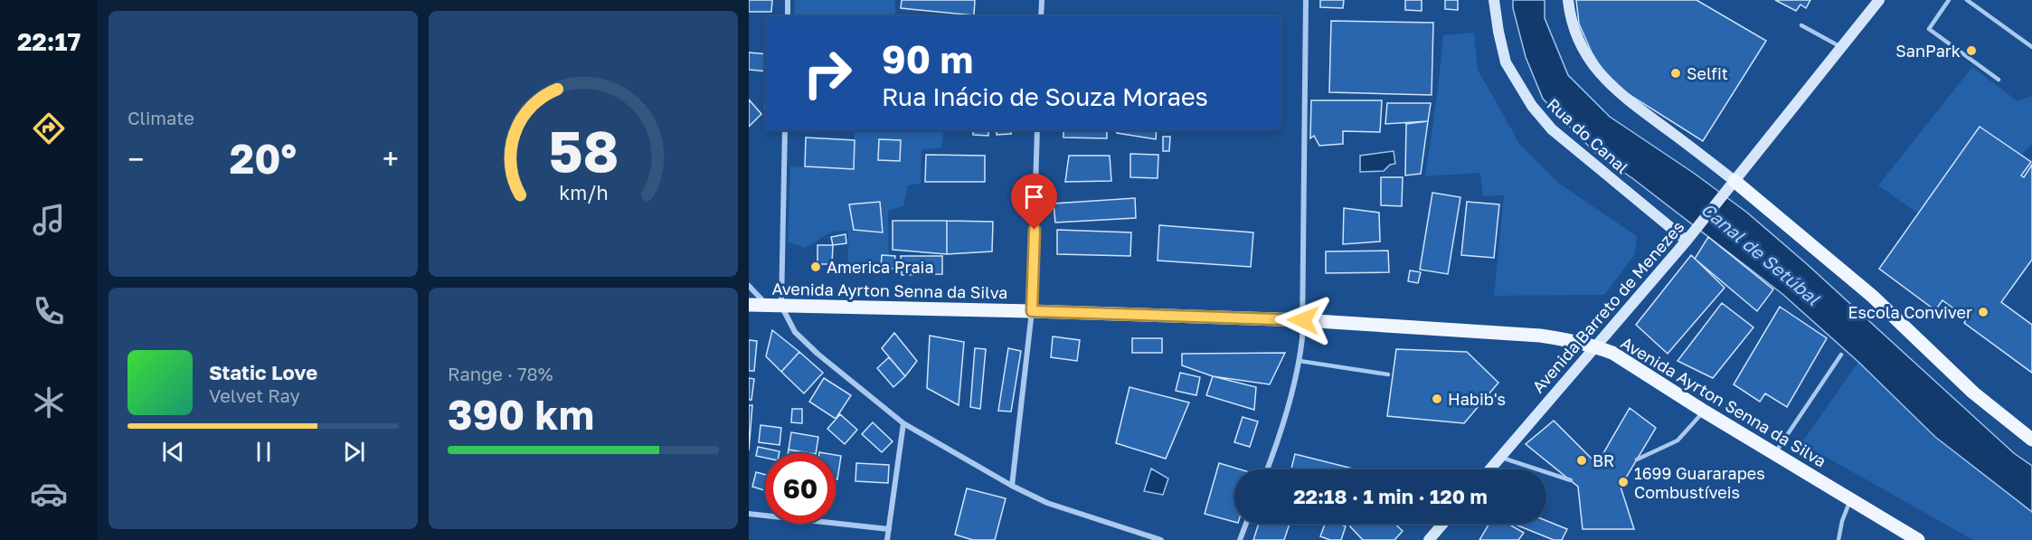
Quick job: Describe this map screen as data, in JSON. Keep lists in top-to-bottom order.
{
  "streets": {
    "main road": ["Rua do Canal", "Avenida Ayrton Senna da Silva", "Avenida Barreto de Menezes"]
  },
  "crossings": [
    ["Rua do Canal", "Avenida Barreto de Menezes"],
    ["Avenida Ayrton Senna da Silva", "Avenida Barreto de Menezes"]
  ],
  "water": ["Canal de Setúbal"],
  "places": [
    "SanPark",
    "Selfit",
    "America Praia",
    "Escola Conviver",
    "Habib's",
    "BR",
    "1699 Guararapes Combustíveis"
  ],
  "page": {
    "tabs": "22:17",
    "tile": [
      "Climate",
      ["Range · 78%", "390 km"]
    ],
    "turn": ["90 m", "Rua Inácio de Souza Moraes"],
    "heat": ["−", "20°", "+"],
    "song": ["Static Love", "Velvet Ray"],
    "limit": "60",
    "trip": "22:18 · 1 min · 120 m",
    "gauge": ["58", "km/h"]
  }
}
